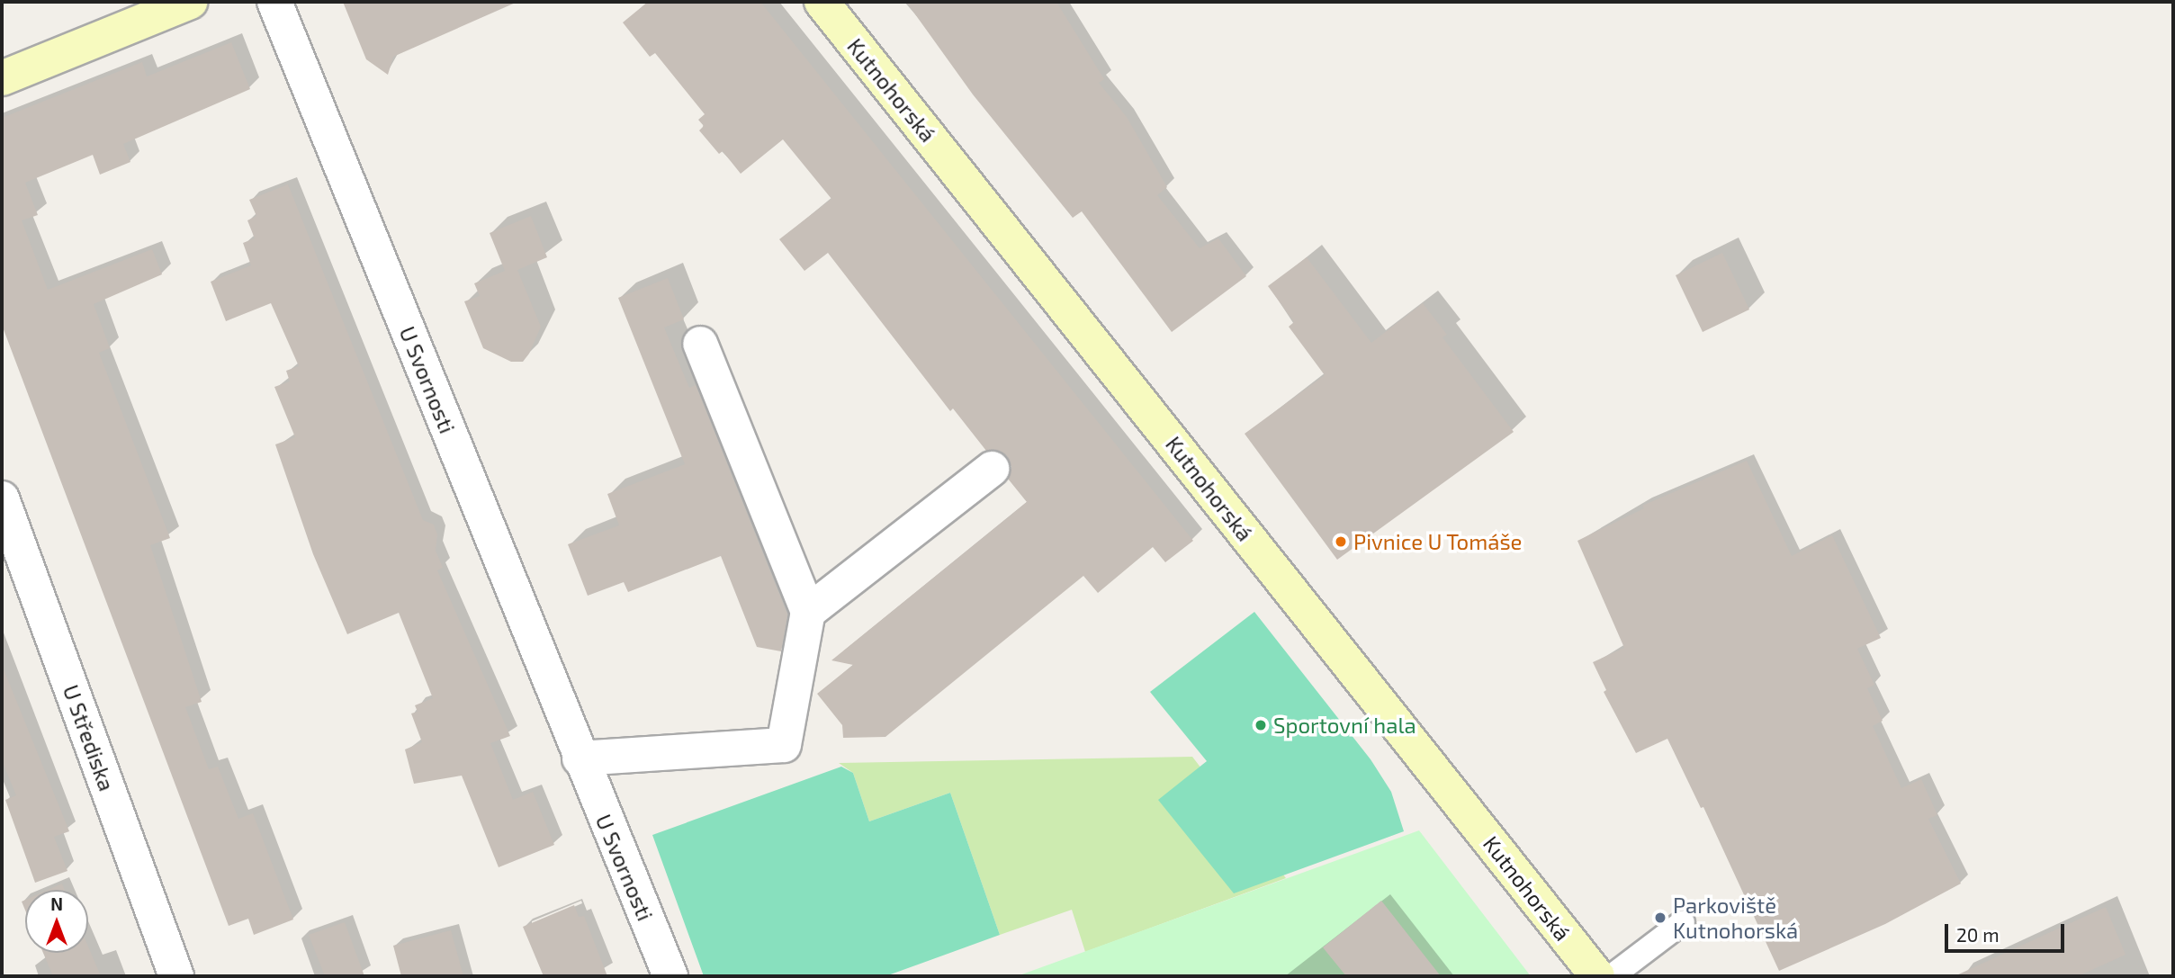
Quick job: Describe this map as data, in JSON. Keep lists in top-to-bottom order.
{
  "streets": {
    "main road": ["Kutnohorská"],
    "street": ["U Svornosti", "U Střediska"]
  },
  "places": ["Pivnice U Tomáše", "Sportovní hala", "Parkoviště Kutnohorská"],
  "scale_bar": "20 m",
  "north": "top"
}
